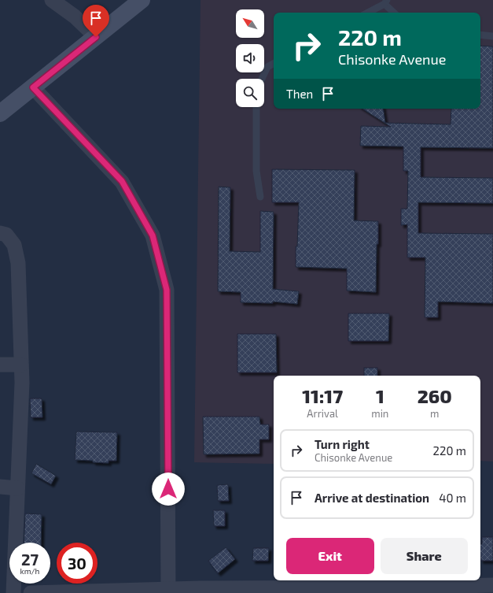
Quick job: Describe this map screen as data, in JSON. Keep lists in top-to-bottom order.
{
  "north": "top left",
  "page": {
    "turn": ["220 m", "Chisonke Avenue"],
    "then": "Then",
    "eta": [
      "11:17",
      "Arrival",
      "1",
      "min",
      "260",
      "m"
    ],
    "list": [
      {
        "name": "Turn right",
        "note": "Chisonke Avenue",
        "value": "220 m"
      },
      {
        "name": "Arrive at destination",
        "value": "40 m"
      }
    ],
    "buttons": ["Exit", "Share"],
    "speed": "27 km/h",
    "limit": "30"
  }
}
